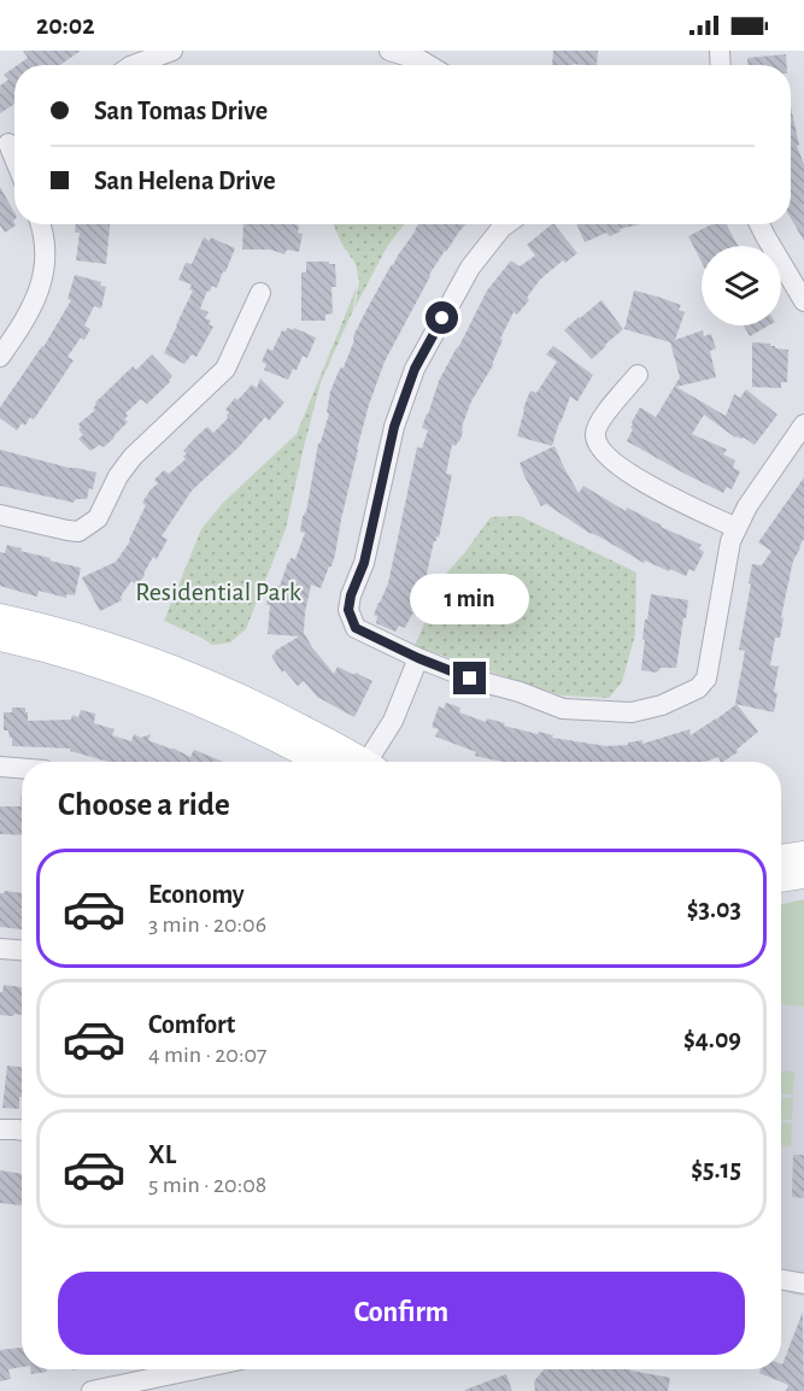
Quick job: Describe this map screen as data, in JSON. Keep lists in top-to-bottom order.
{
  "parks": ["Residential Park"],
  "page": {
    "status": "20:02",
    "banner": ["San Tomas Drive", "San Helena Drive"],
    "bubble": "1 min",
    "heading": "Choose a ride",
    "list": [
      {
        "name": "Economy",
        "note": "3 min · 20:06",
        "value": "$3.03"
      },
      {
        "name": "Comfort",
        "note": "4 min · 20:07",
        "value": "$4.09"
      },
      {
        "name": "XL",
        "note": "5 min · 20:08",
        "value": "$5.15"
      }
    ],
    "buttons": "Confirm"
  }
}
